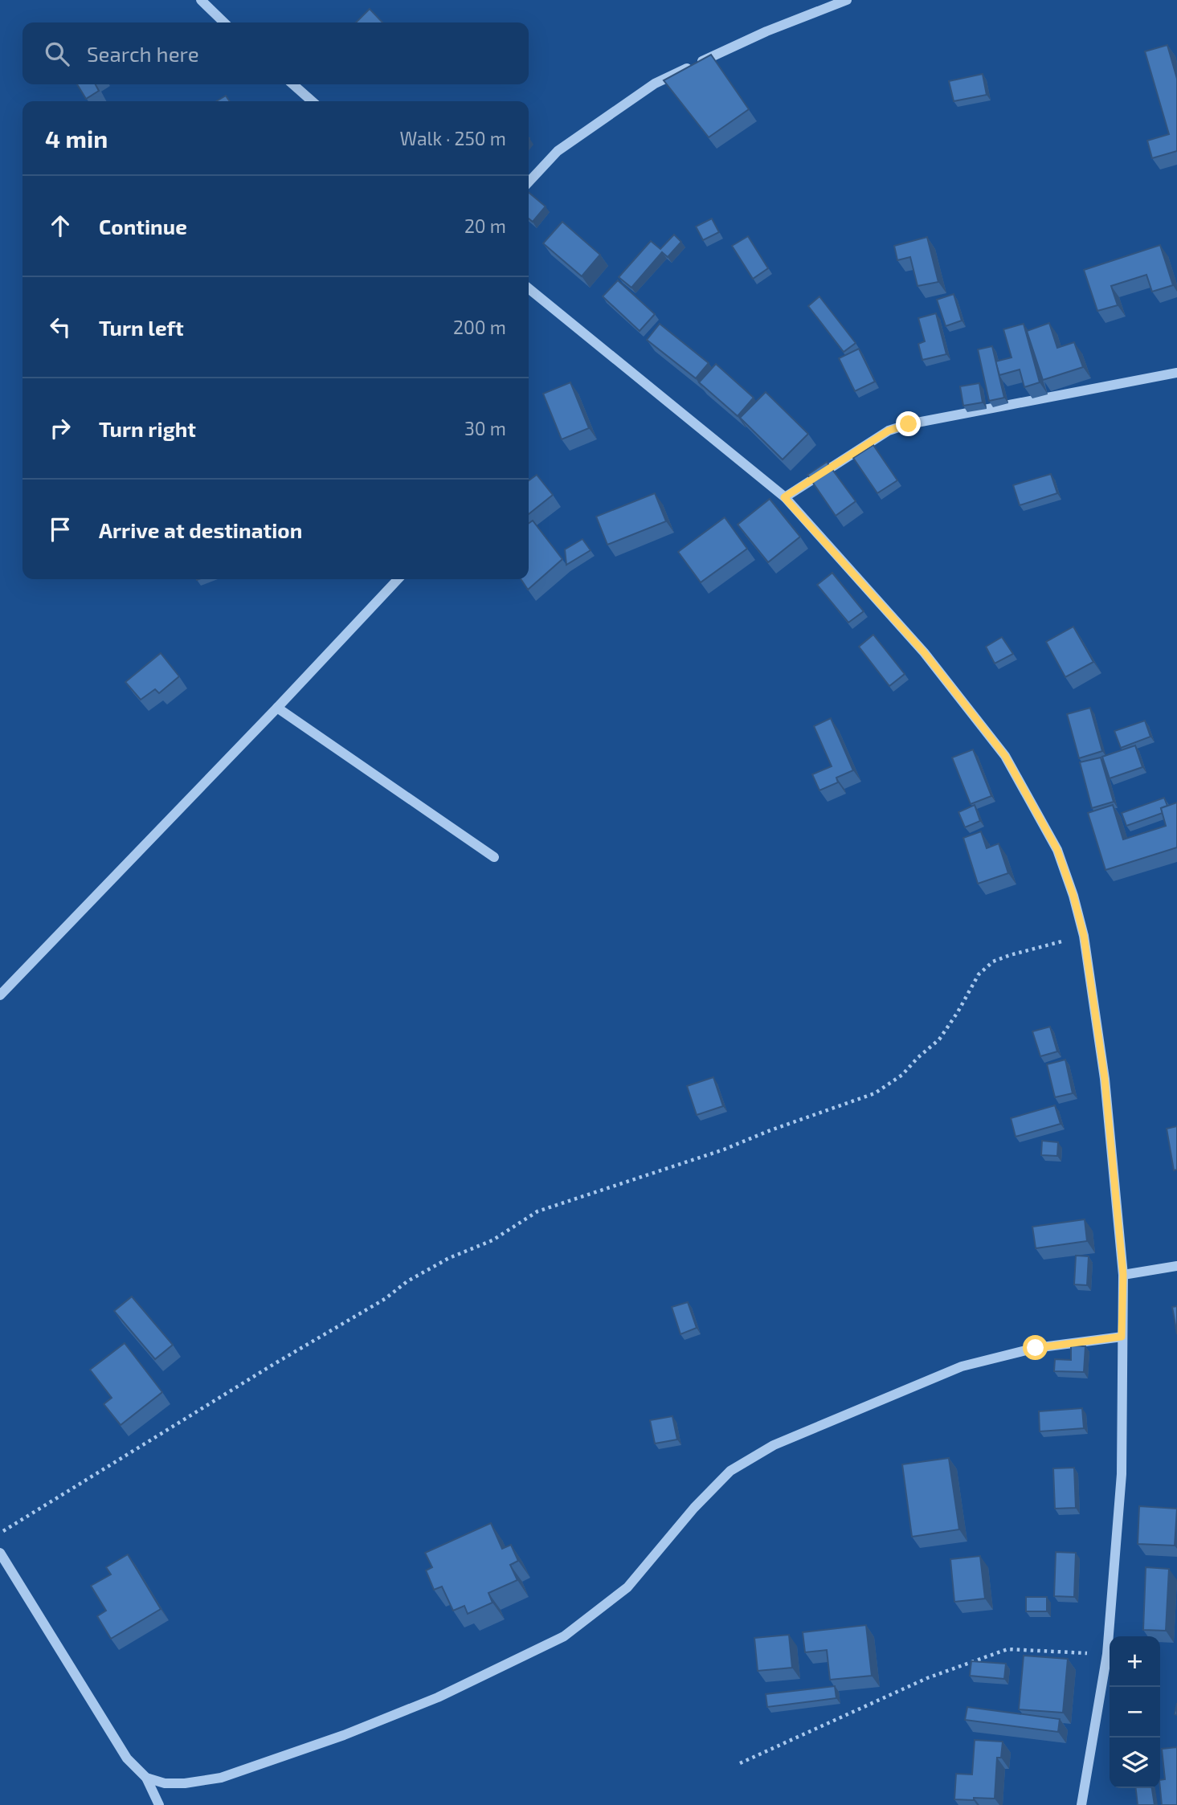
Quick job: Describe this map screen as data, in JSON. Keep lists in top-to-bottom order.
{
  "page": {
    "search": "Search here",
    "heading": ["4 min", "Walk · 250 m"],
    "list": [
      ["Continue", "20 m"],
      ["Turn left", "200 m"],
      ["Turn right", "30 m"],
      "Arrive at destination"
    ],
    "map_buttons": ["+", "−"]
  }
}
